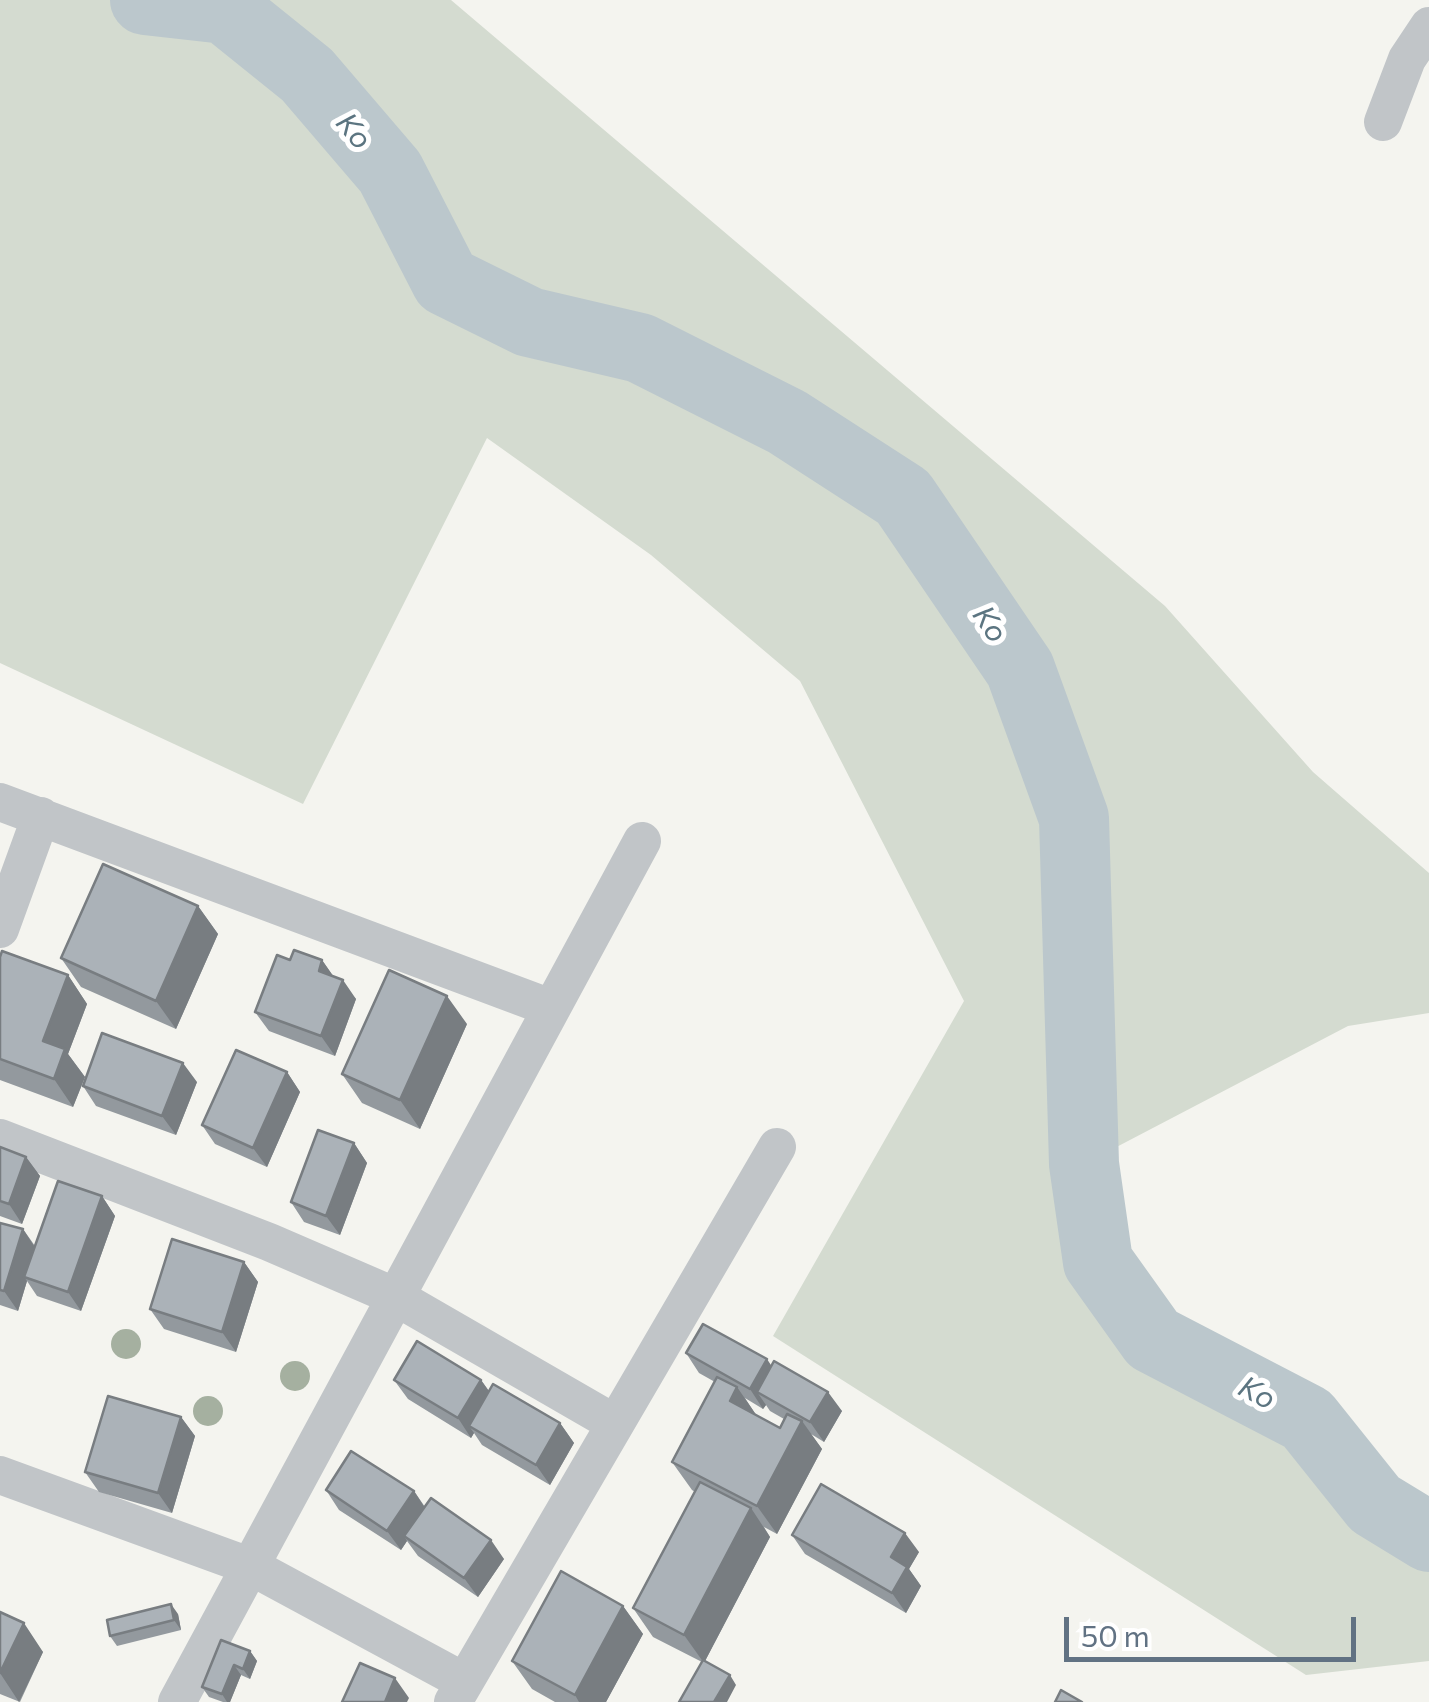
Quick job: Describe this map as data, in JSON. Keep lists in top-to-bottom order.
{
  "water": ["Ko"],
  "scale_bar": "50 m"
}
